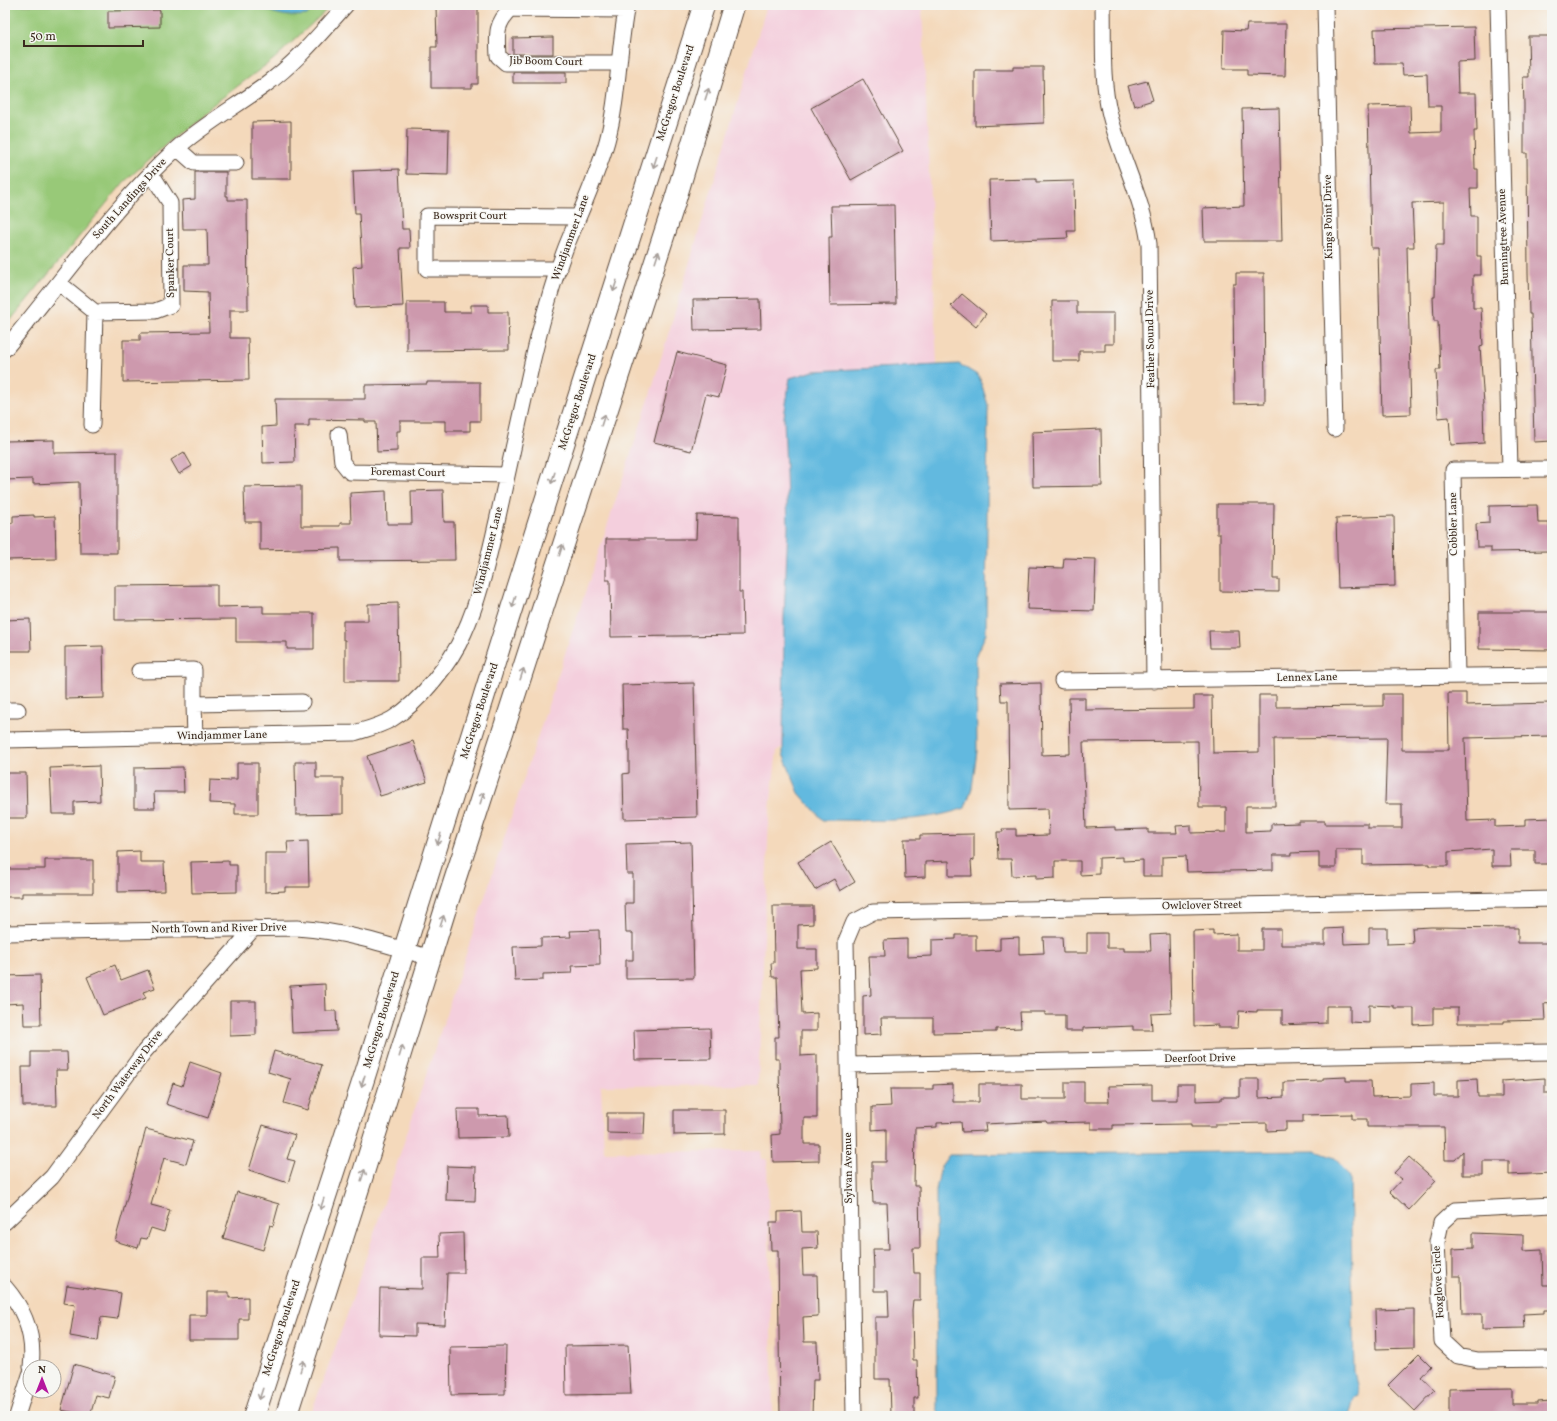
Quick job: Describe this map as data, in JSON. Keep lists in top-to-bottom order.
{
  "streets": {
    "main road": ["McGregor Boulevard"],
    "street": [
      "Jib Boom Court",
      "South Landings Drive",
      "Bowsprit Court",
      "Kings Point Drive",
      "Burningtree Avenue",
      "Windjammer Lane",
      "Spanker Court",
      "Feather Sound Drive",
      "Foremast Court",
      "Cobbler Lane",
      "Lennex Lane",
      "Owlclover Street",
      "North Town and River Drive",
      "Deerfoot Drive",
      "North Waterway Drive",
      "Sylvan Avenue",
      "Foxglove Circle"
    ]
  },
  "crossings": [
    ["Jib Boom Court", "Windjammer Lane"],
    ["McGregor Boulevard", "North Town and River Drive"],
    ["South Landings Drive", "Spanker Court"],
    ["Bowsprit Court", "Windjammer Lane"],
    ["Burningtree Avenue", "Cobbler Lane"],
    ["Windjammer Lane", "Foremast Court"],
    ["Feather Sound Drive", "Lennex Lane"],
    ["Cobbler Lane", "Lennex Lane"],
    ["Owlclover Street", "Sylvan Avenue"],
    ["North Town and River Drive", "North Waterway Drive"],
    ["Deerfoot Drive", "Sylvan Avenue"]
  ],
  "scale_bar": "50 m",
  "north": "top"
}
